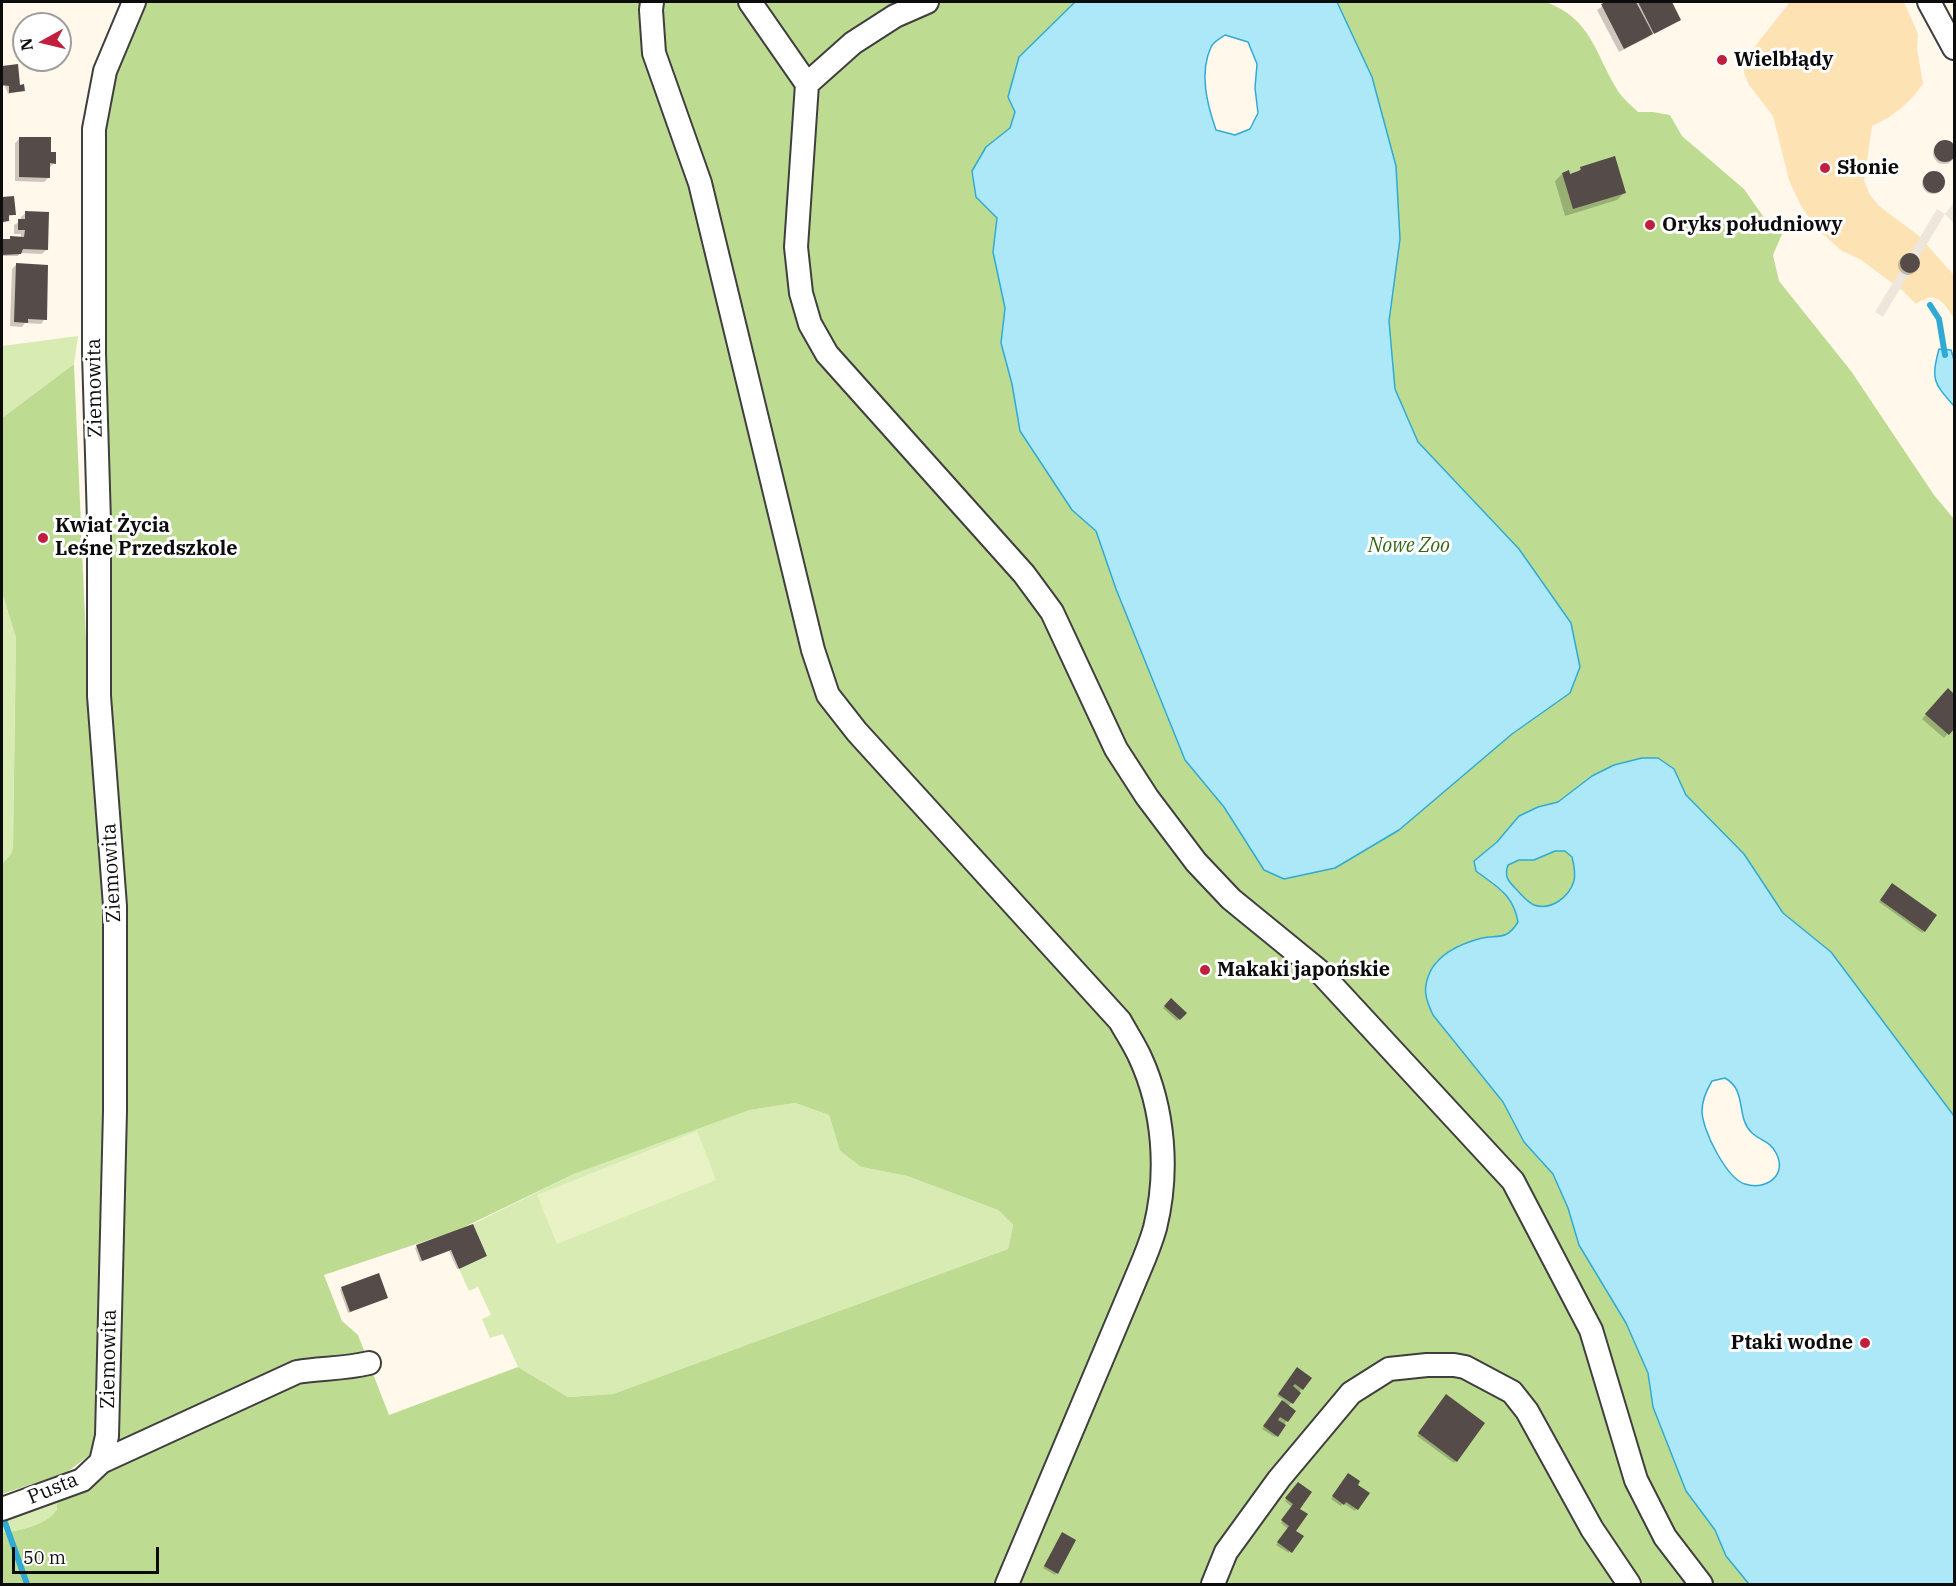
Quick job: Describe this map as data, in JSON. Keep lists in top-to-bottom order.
{
  "streets": {
    "street": ["Ziemowita", "Pusta"]
  },
  "crossings": [
    ["Ziemowita", "Pusta"]
  ],
  "parks": ["Nowe Zoo"],
  "places": [
    "Wielbłądy",
    "Słonie",
    "Oryks południowy",
    "Kwiat Życia Leśne Przedszkole",
    "Makaki japońskie",
    "Ptaki wodne"
  ],
  "scale_bar": "50 m",
  "north": "left"
}
